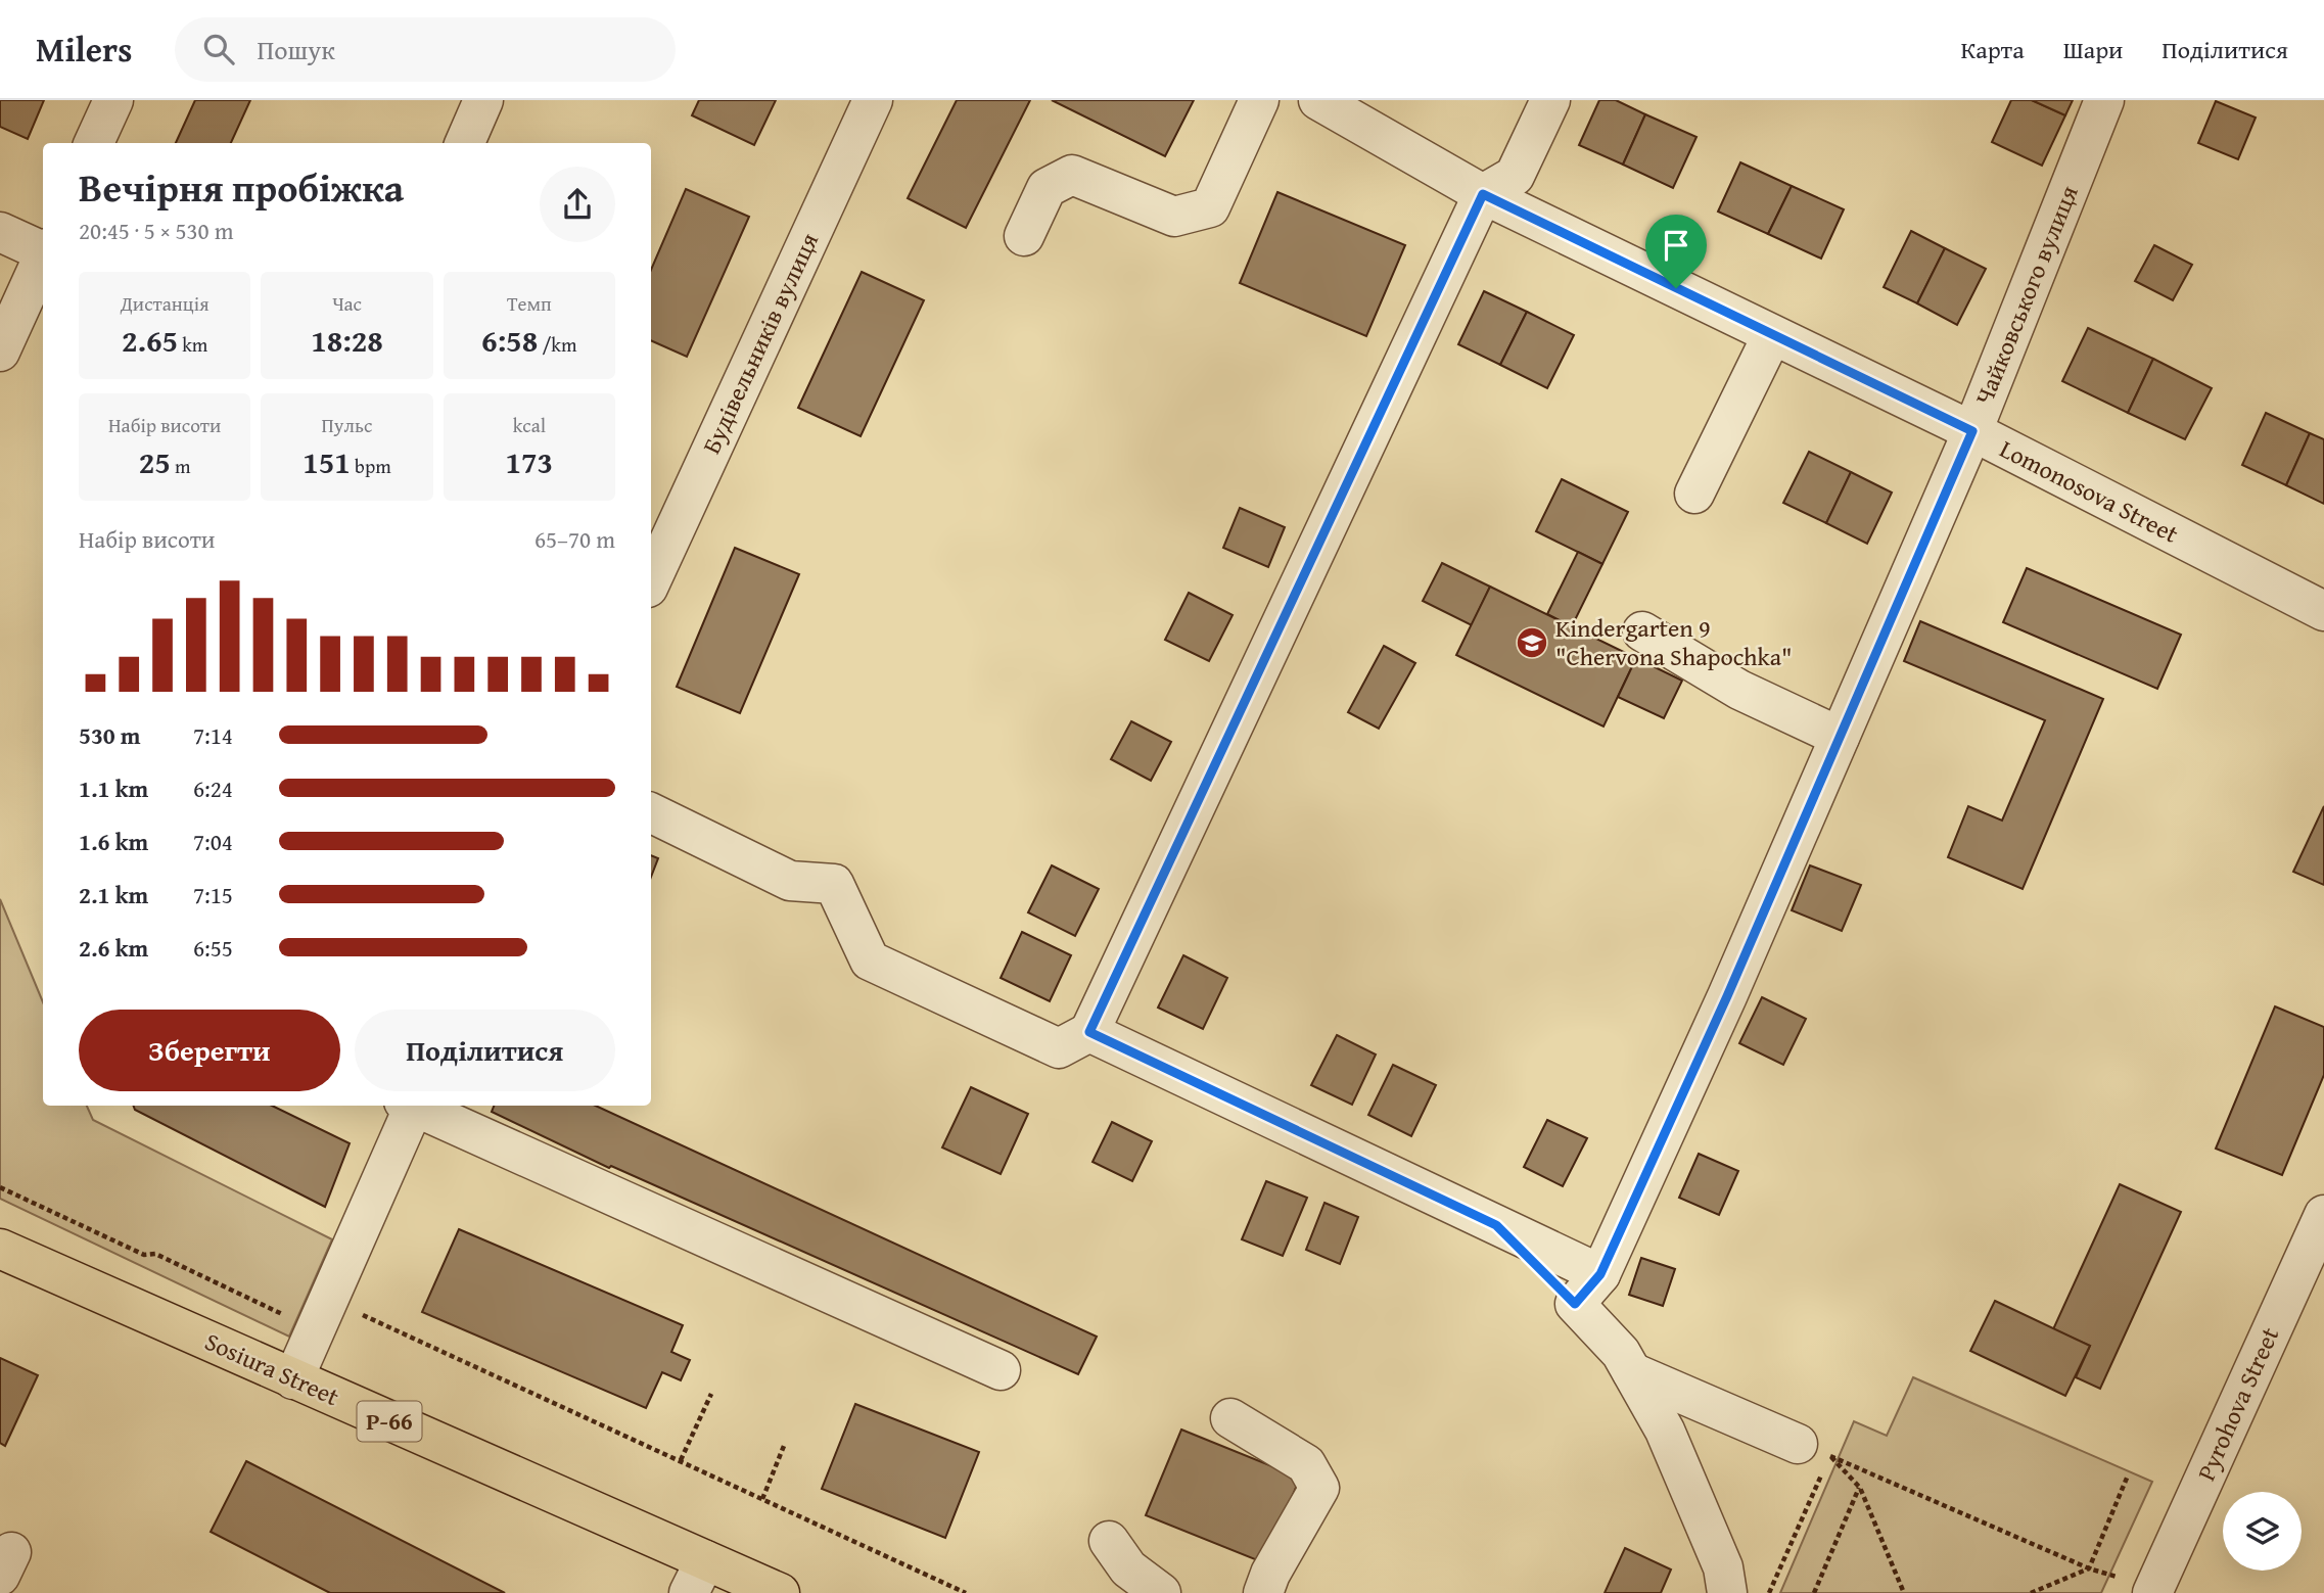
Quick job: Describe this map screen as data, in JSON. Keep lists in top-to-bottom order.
{
  "streets": {
    "main road": ["Sosiura Street", "Р-66"],
    "street": [
      "Чайковського вулиця",
      "Будівельників вулиця",
      "Lomonosova Street",
      "Pyrohova Street"
    ]
  },
  "crossings": [
    ["Чайковського вулиця", "Lomonosova Street"]
  ],
  "places": {
    "school or university": ["Kindergarten 9 \"Chervona Shapochka\""]
  },
  "page": {
    "header": "Milers",
    "search": "Пошук",
    "nav": ["Карта", "Шари", "Поділитися"],
    "heading": ["Вечірня пробіжка", "20:45 · 5 × 530 m"],
    "stats": [
      ["Дистанція", "2.65 km"],
      ["Час", "18:28"],
      ["Темп", "6:58 /km"],
      ["Набір висоти", "25 m"],
      ["Пульс", "151 bpm"],
      ["kcal", "173"]
    ],
    "chart": ["Набір висоти", "65–70 m"],
    "list": [
      {
        "name": "530 m",
        "note": "7:14"
      },
      {
        "name": "1.1 km",
        "note": "6:24"
      },
      {
        "name": "1.6 km",
        "note": "7:04"
      },
      {
        "name": "2.1 km",
        "note": "7:15"
      },
      {
        "name": "2.6 km",
        "note": "6:55"
      }
    ],
    "buttons": ["Зберегти", "Поділитися"]
  }
}
